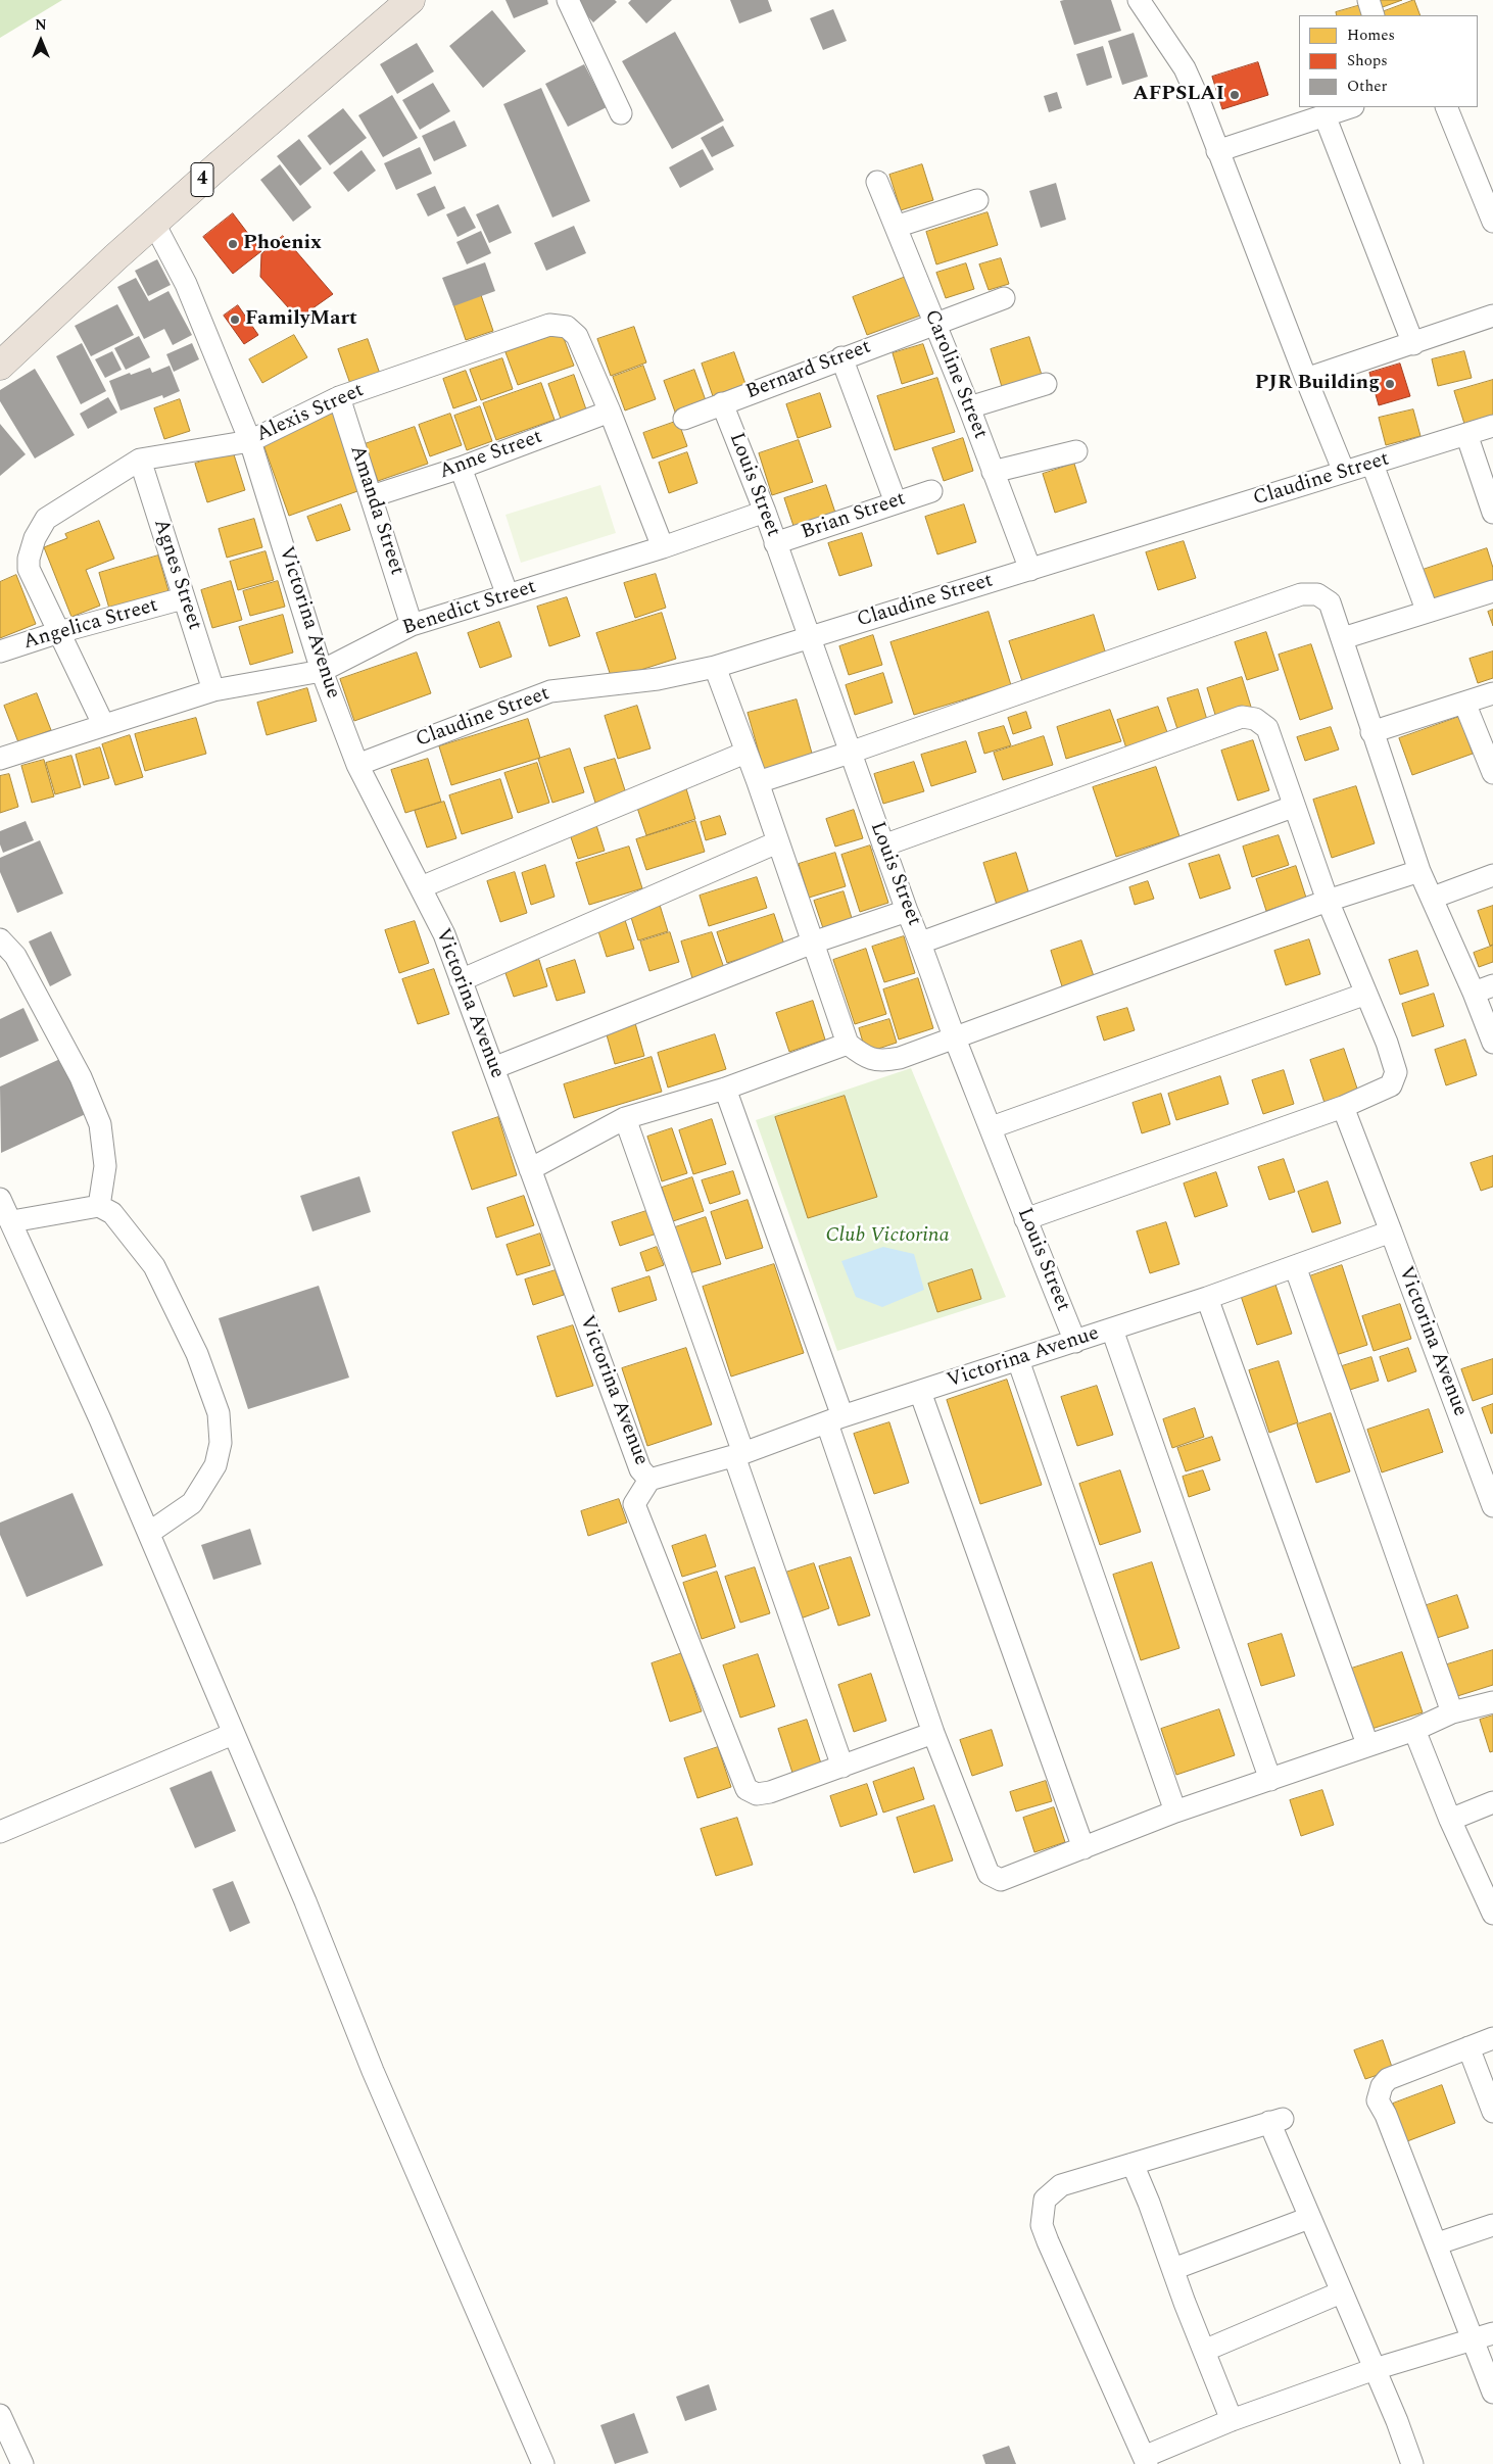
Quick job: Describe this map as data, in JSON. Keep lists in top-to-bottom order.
{
  "streets": {
    "highway": ["4"],
    "street": [
      "Bernard Street",
      "Caroline Street",
      "Alexis Street",
      "Anne Street",
      "Claudine Street",
      "Louis Street",
      "Amanda Street",
      "Brian Street",
      "Agnes Street",
      "Benedict Street",
      "Victorina Avenue",
      "Angelica Street"
    ]
  },
  "crossings": [
    ["4", "Victorina Avenue"],
    ["Bernard Street", "Caroline Street"],
    ["Bernard Street", "Louis Street"],
    ["Caroline Street", "Claudine Street"],
    ["Alexis Street", "Anne Street"],
    ["Alexis Street", "Amanda Street"],
    ["Alexis Street", "Agnes Street"],
    ["Alexis Street", "Benedict Street"],
    ["Alexis Street", "Victorina Avenue"],
    ["Alexis Street", "Angelica Street"],
    ["Anne Street", "Amanda Street"],
    ["Claudine Street", "Louis Street"],
    ["Claudine Street", "Victorina Avenue"],
    ["Louis Street", "Brian Street"],
    ["Louis Street", "Benedict Street"],
    ["Louis Street", "Victorina Avenue"],
    ["Amanda Street", "Benedict Street"],
    ["Agnes Street", "Benedict Street"],
    ["Agnes Street", "Angelica Street"],
    ["Benedict Street", "Victorina Avenue"]
  ],
  "parks": ["Club Victorina"],
  "places": [
    "AFPSLAI",
    "Phoenix",
    "FamilyMart",
    "PJR Building"
  ],
  "legend": ["Homes", "Shops", "Other"],
  "north": "top"
}
